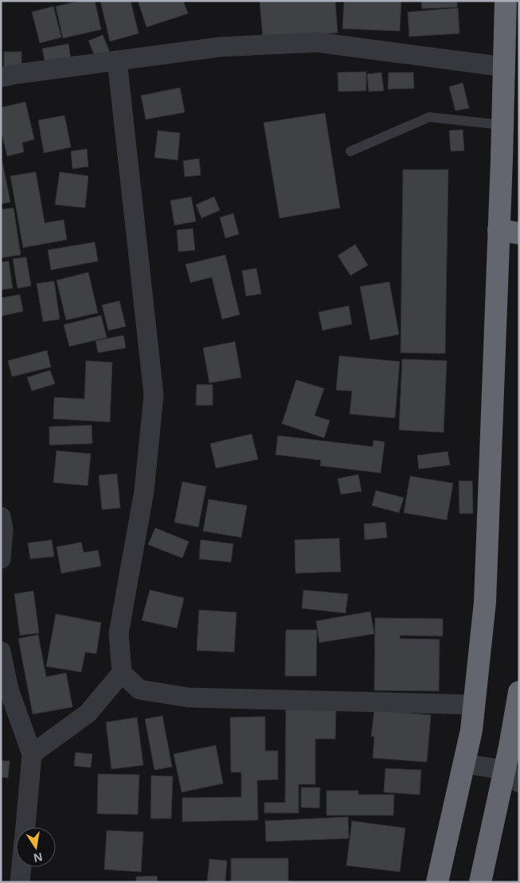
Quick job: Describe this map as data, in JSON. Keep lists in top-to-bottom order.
{
  "north": "bottom"
}
